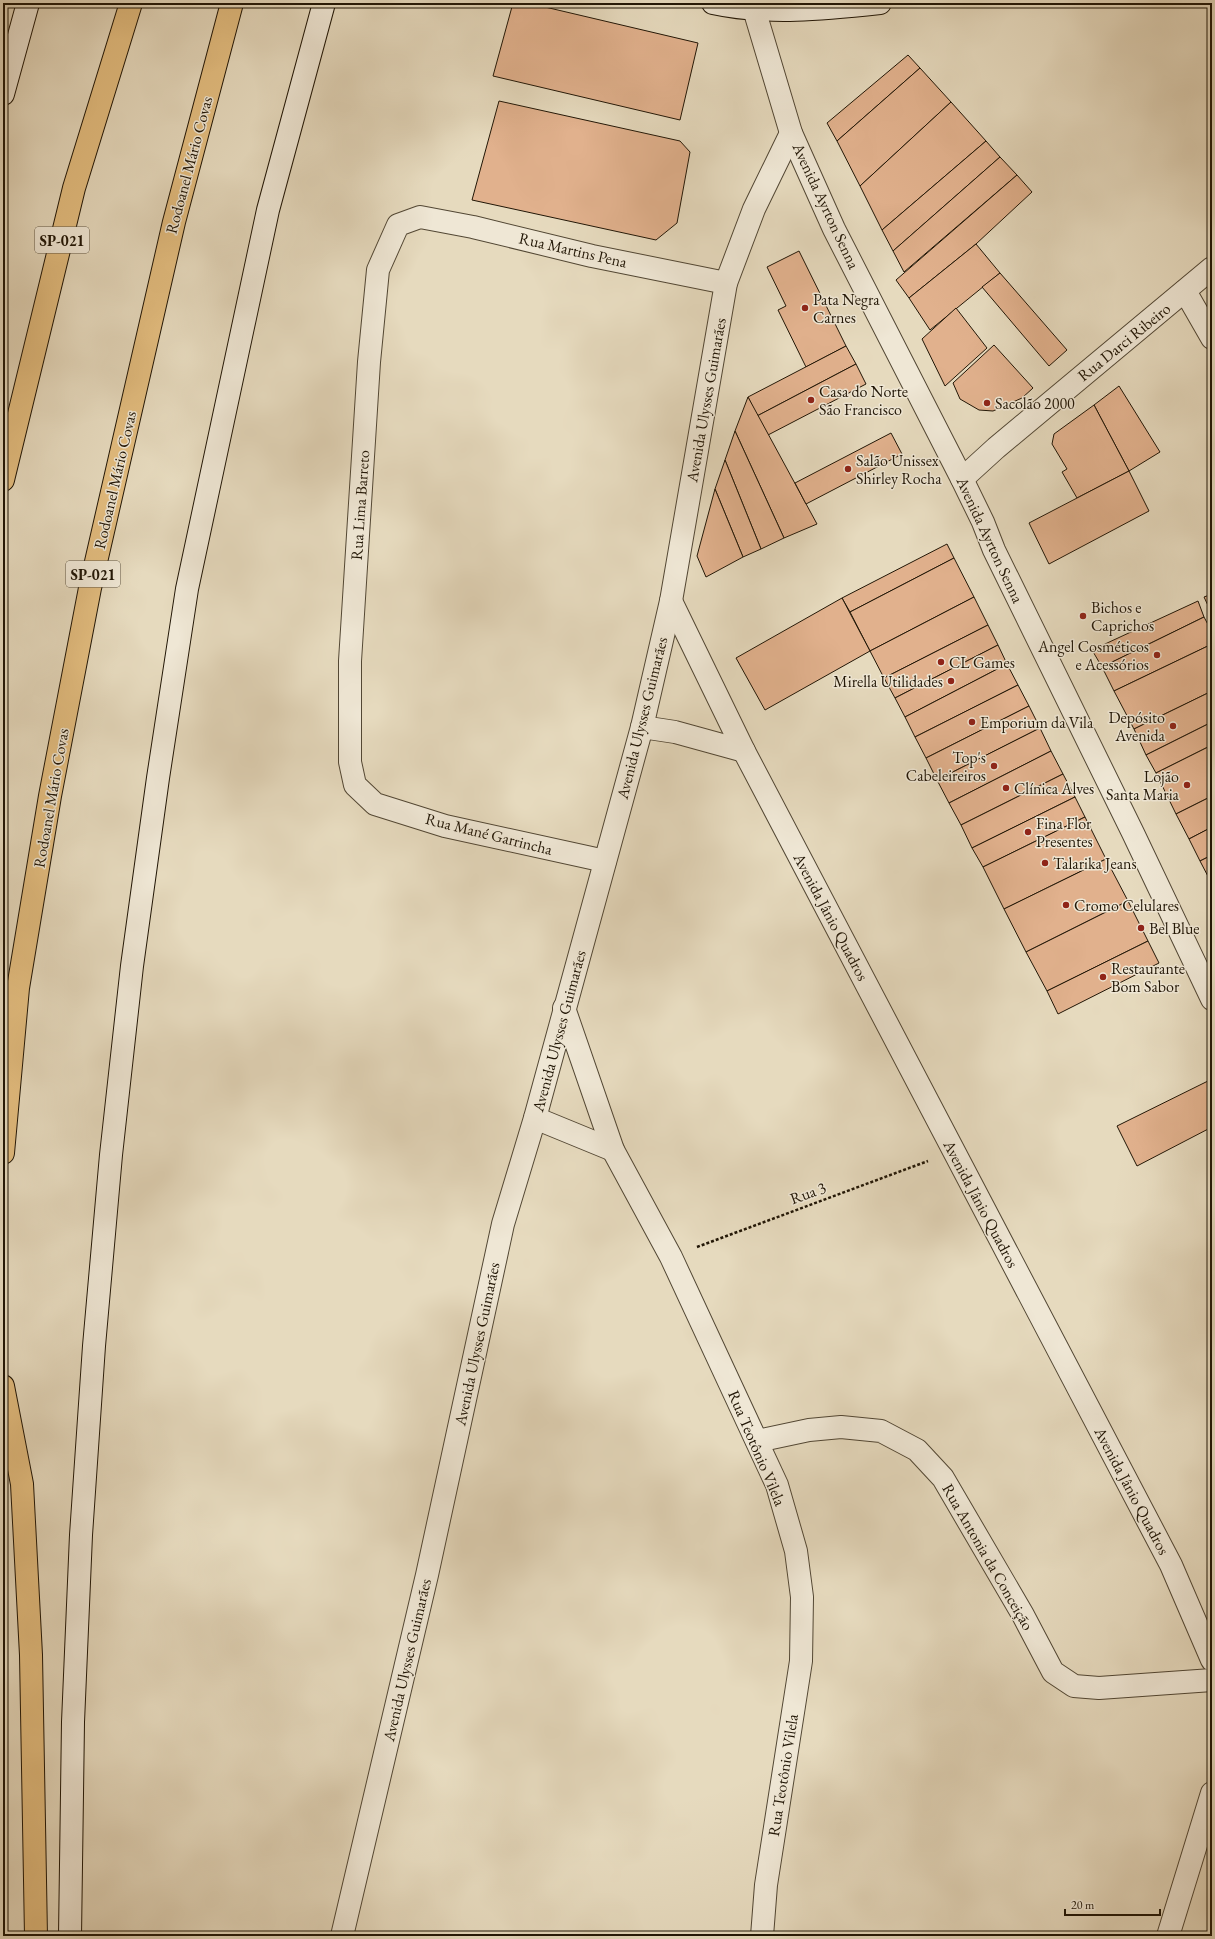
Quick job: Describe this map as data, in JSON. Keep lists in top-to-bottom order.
{
  "streets": {
    "highway": ["Rodoanel Mário Covas", "SP-021"],
    "street": [
      "Avenida Ayrton Senna",
      "Rua Martins Pena",
      "Rua Darci Ribeiro",
      "Avenida Ulysses Guimarães",
      "Rua Lima Barreto",
      "Rua Mané Garrincha",
      "Avenida Jânio Quadros",
      "Rua Teotônio Vilela",
      "Rua Antonia da Conceição"
    ],
    "path": ["Rua 3"]
  },
  "crossings": [
    ["Avenida Ayrton Senna", "Rua Darci Ribeiro"],
    ["Avenida Ayrton Senna", "Avenida Ulysses Guimarães"],
    ["Rua Martins Pena", "Avenida Ulysses Guimarães"],
    ["Rua Martins Pena", "Rua Lima Barreto"],
    ["Avenida Ulysses Guimarães", "Rua Mané Garrincha"],
    ["Avenida Ulysses Guimarães", "Avenida Jânio Quadros"],
    ["Avenida Ulysses Guimarães", "Rua Teotônio Vilela"],
    ["Rua Lima Barreto", "Rua Mané Garrincha"],
    ["Avenida Jânio Quadros", "Rua 3"],
    ["Rua 3", "Rua Teotônio Vilela"],
    ["Rua Teotônio Vilela", "Rua Antonia da Conceição"]
  ],
  "places": [
    "Pata Negra Carnes",
    "Casa do Norte São Francisco",
    "Sacolão 2000",
    "Salão Unissex Shirley Rocha",
    "Bichos e Caprichos",
    "Angel Cosméticos e Acessórios",
    "CL Games",
    "Mirella Utilidades",
    "Emporium da Vila",
    "Depósito Avenida",
    "Top's Cabeleireiros",
    "Lojão Santa Maria",
    "Clínica Alves",
    "Fina Flor Presentes",
    "Talarika Jeans",
    "Cromo Celulares",
    "Bel Blue",
    "Restaurante Bom Sabor"
  ],
  "scale_bar": "20 m"
}
